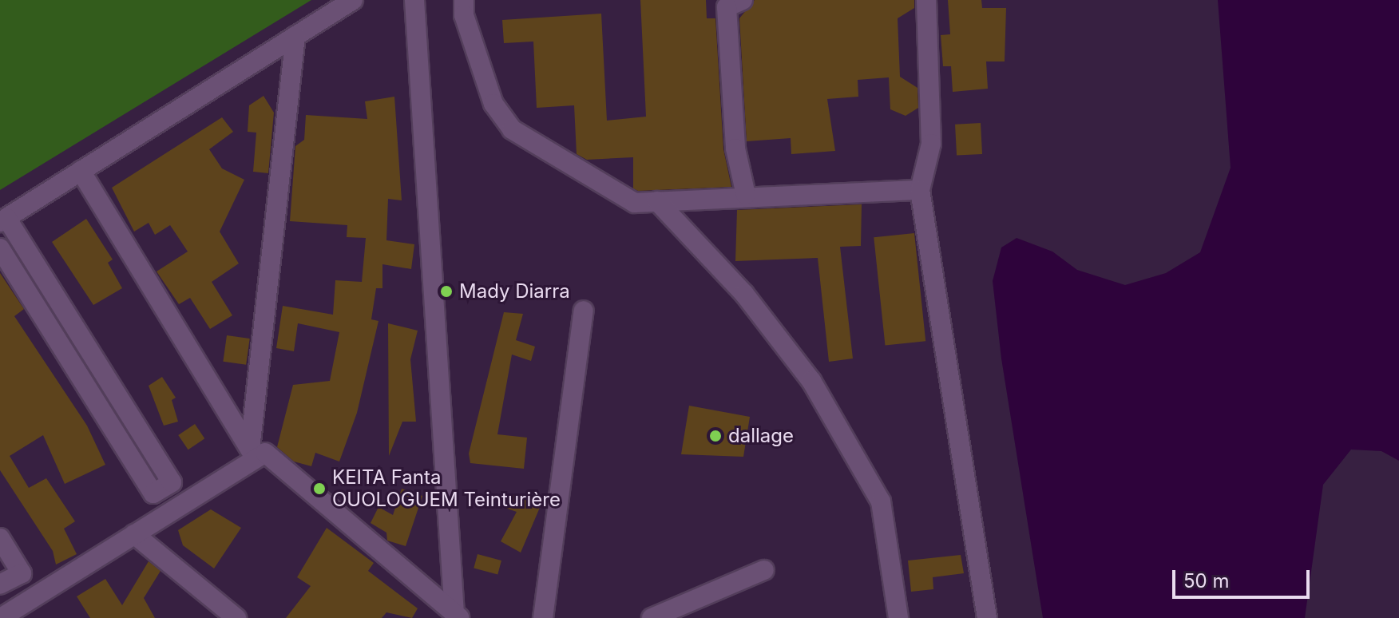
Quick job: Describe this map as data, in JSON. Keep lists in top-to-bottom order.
{
  "places": ["Mady Diarra", "dallage", "KEITA Fanta OUOLOGUEM Teinturière"],
  "scale_bar": "50 m"
}
